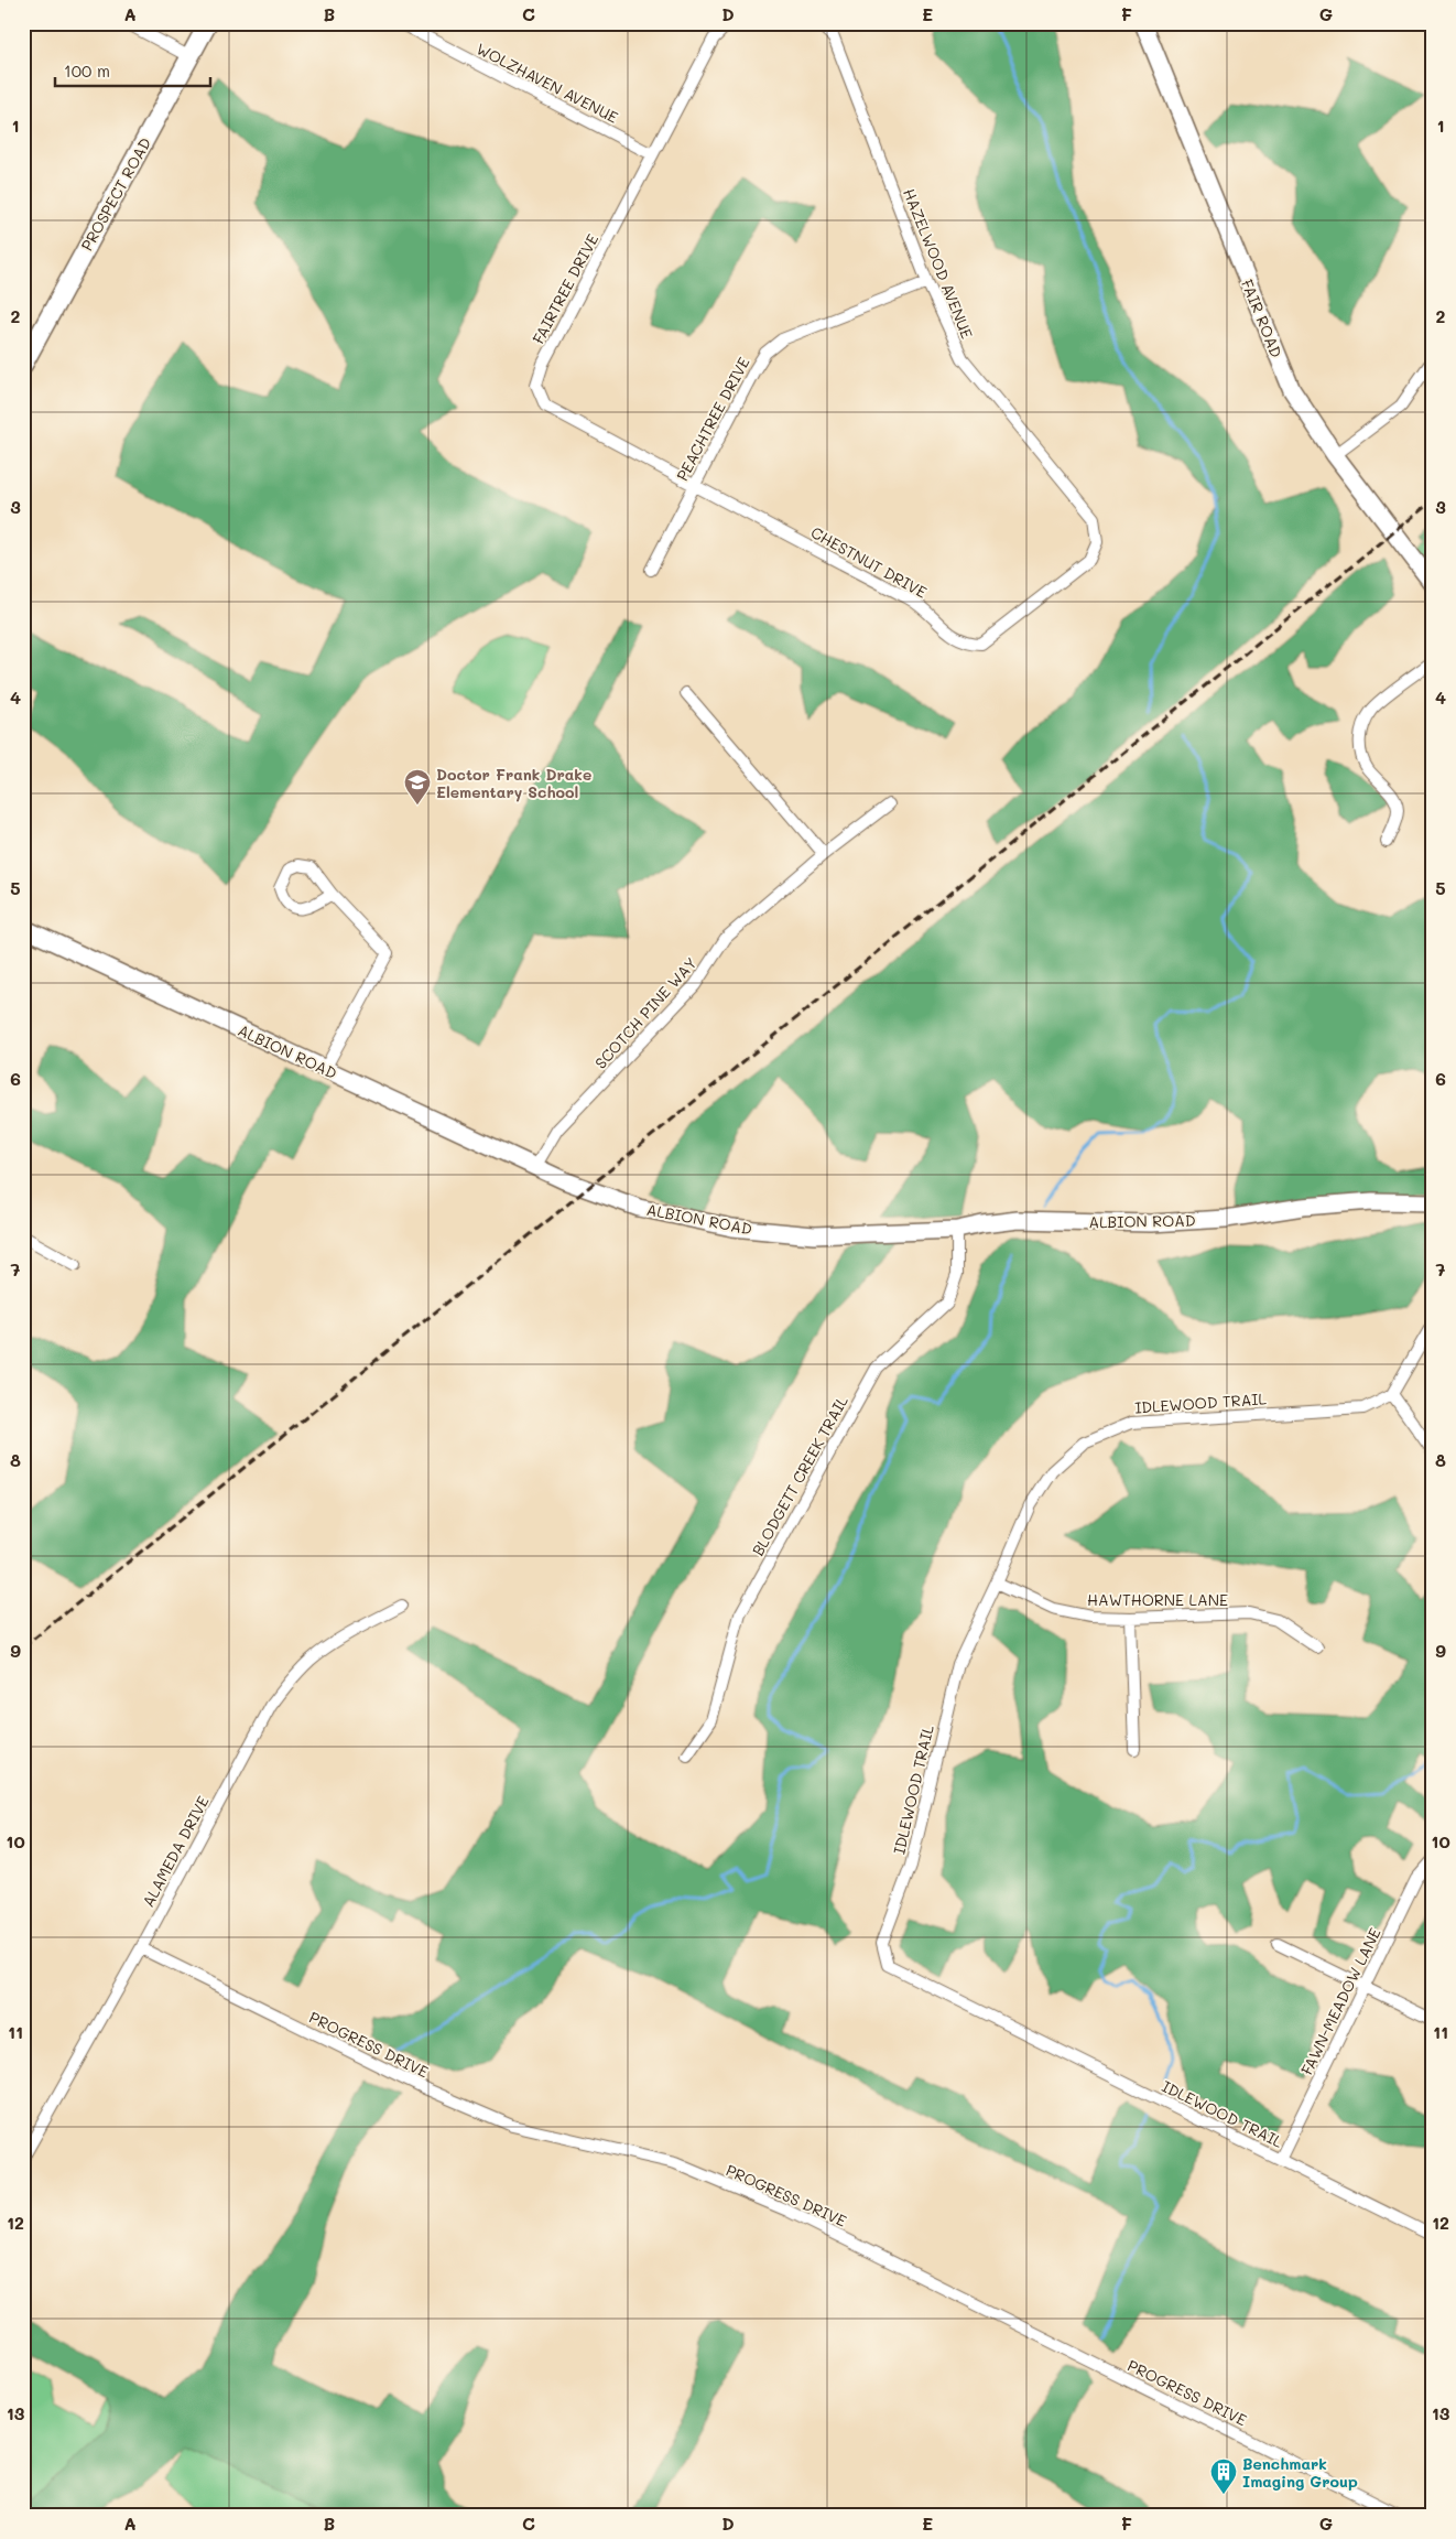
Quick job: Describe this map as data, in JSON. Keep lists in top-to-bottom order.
{
  "streets": {
    "main road": ["PROSPECT ROAD"],
    "street": [
      "WOLZHAVEN AVENUE",
      "HAZELWOOD AVENUE",
      "FAIRTREE DRIVE",
      "FAIR ROAD",
      "PEACHTREE DRIVE",
      "CHESTNUT DRIVE",
      "SCOTCH PINE WAY",
      "ALBION ROAD",
      "IDLEWOOD TRAIL",
      "BLODGETT CREEK TRAIL",
      "HAWTHORNE LANE",
      "ALAMEDA DRIVE",
      "FAWN-MEADOW LANE",
      "PROGRESS DRIVE"
    ]
  },
  "crossings": [
    ["WOLZHAVEN AVENUE", "FAIRTREE DRIVE"],
    ["HAZELWOOD AVENUE", "PEACHTREE DRIVE"],
    ["HAZELWOOD AVENUE", "CHESTNUT DRIVE"],
    ["FAIRTREE DRIVE", "PEACHTREE DRIVE"],
    ["FAIRTREE DRIVE", "CHESTNUT DRIVE"],
    ["PEACHTREE DRIVE", "CHESTNUT DRIVE"],
    ["SCOTCH PINE WAY", "ALBION ROAD"],
    ["ALBION ROAD", "BLODGETT CREEK TRAIL"],
    ["IDLEWOOD TRAIL", "HAWTHORNE LANE"],
    ["IDLEWOOD TRAIL", "FAWN-MEADOW LANE"],
    ["ALAMEDA DRIVE", "PROGRESS DRIVE"]
  ],
  "places": {
    "school or university": ["Doctor Frank Drake Elementary School"],
    "building": ["Benchmark Imaging Group"]
  },
  "scale_bar": "100 m",
  "grid": {
    "columns": [
      "A",
      "B",
      "C",
      "D",
      "E",
      "F",
      "G"
    ],
    "rows": [
      "1",
      "2",
      "3",
      "4",
      "5",
      "6",
      "7",
      "8",
      "9",
      "10",
      "11",
      "12",
      "13"
    ]
  }
}
